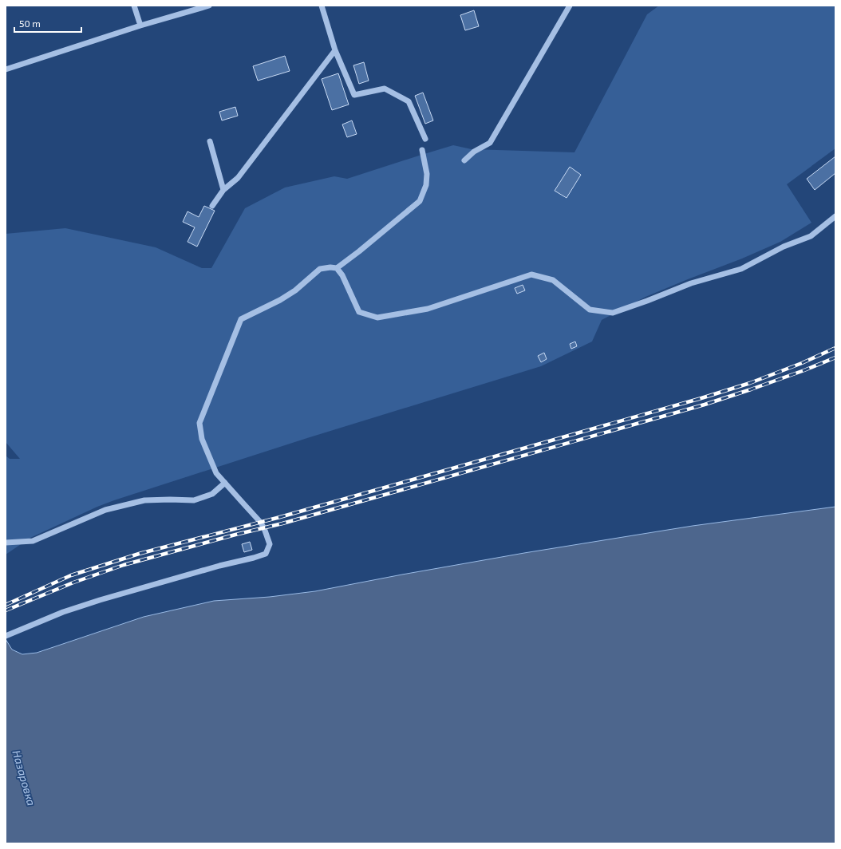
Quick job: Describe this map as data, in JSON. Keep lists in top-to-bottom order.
{
  "water": ["Назаровка"],
  "scale_bar": "50 m"
}
